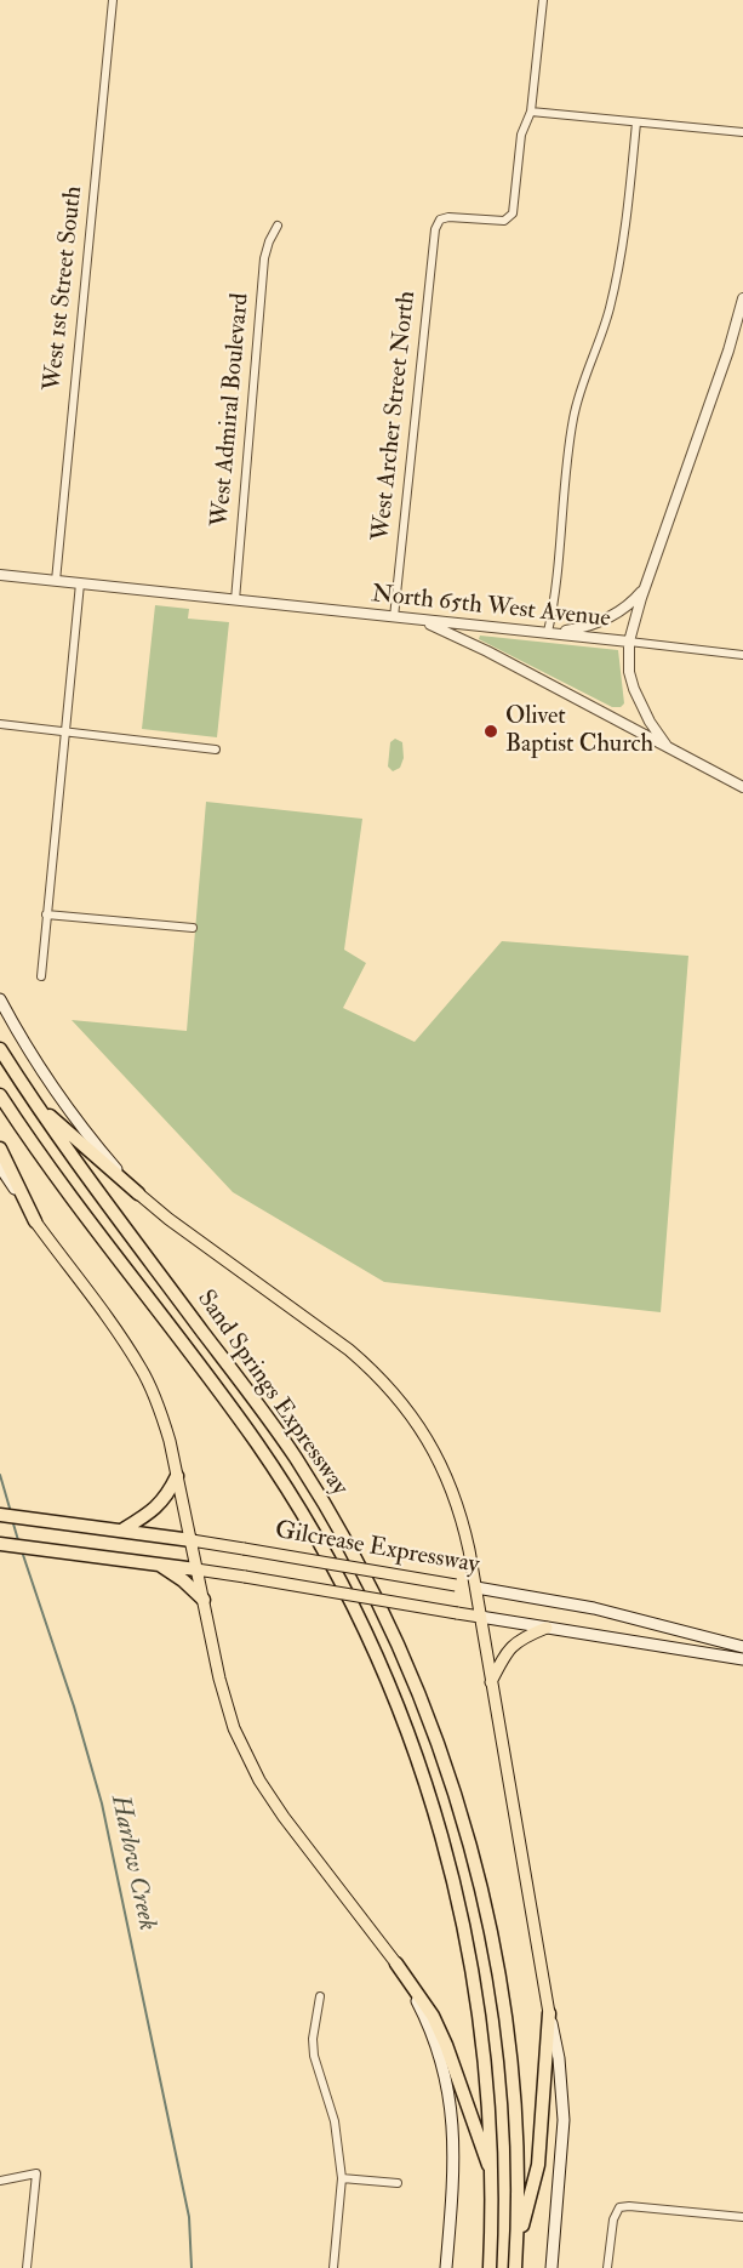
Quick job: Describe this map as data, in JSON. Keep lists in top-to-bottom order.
{
  "streets": {
    "highway": ["Sand Springs Expressway", "Gilcrease Expressway"],
    "street": [
      "West 1st Street South",
      "West Admiral Boulevard",
      "West Archer Street North",
      "North 65th West Avenue"
    ]
  },
  "crossings": [
    ["West 1st Street South", "North 65th West Avenue"],
    ["West Admiral Boulevard", "North 65th West Avenue"],
    ["West Archer Street North", "North 65th West Avenue"]
  ],
  "water": ["Harlow Creek"],
  "places": ["Olivet Baptist Church"]
}
